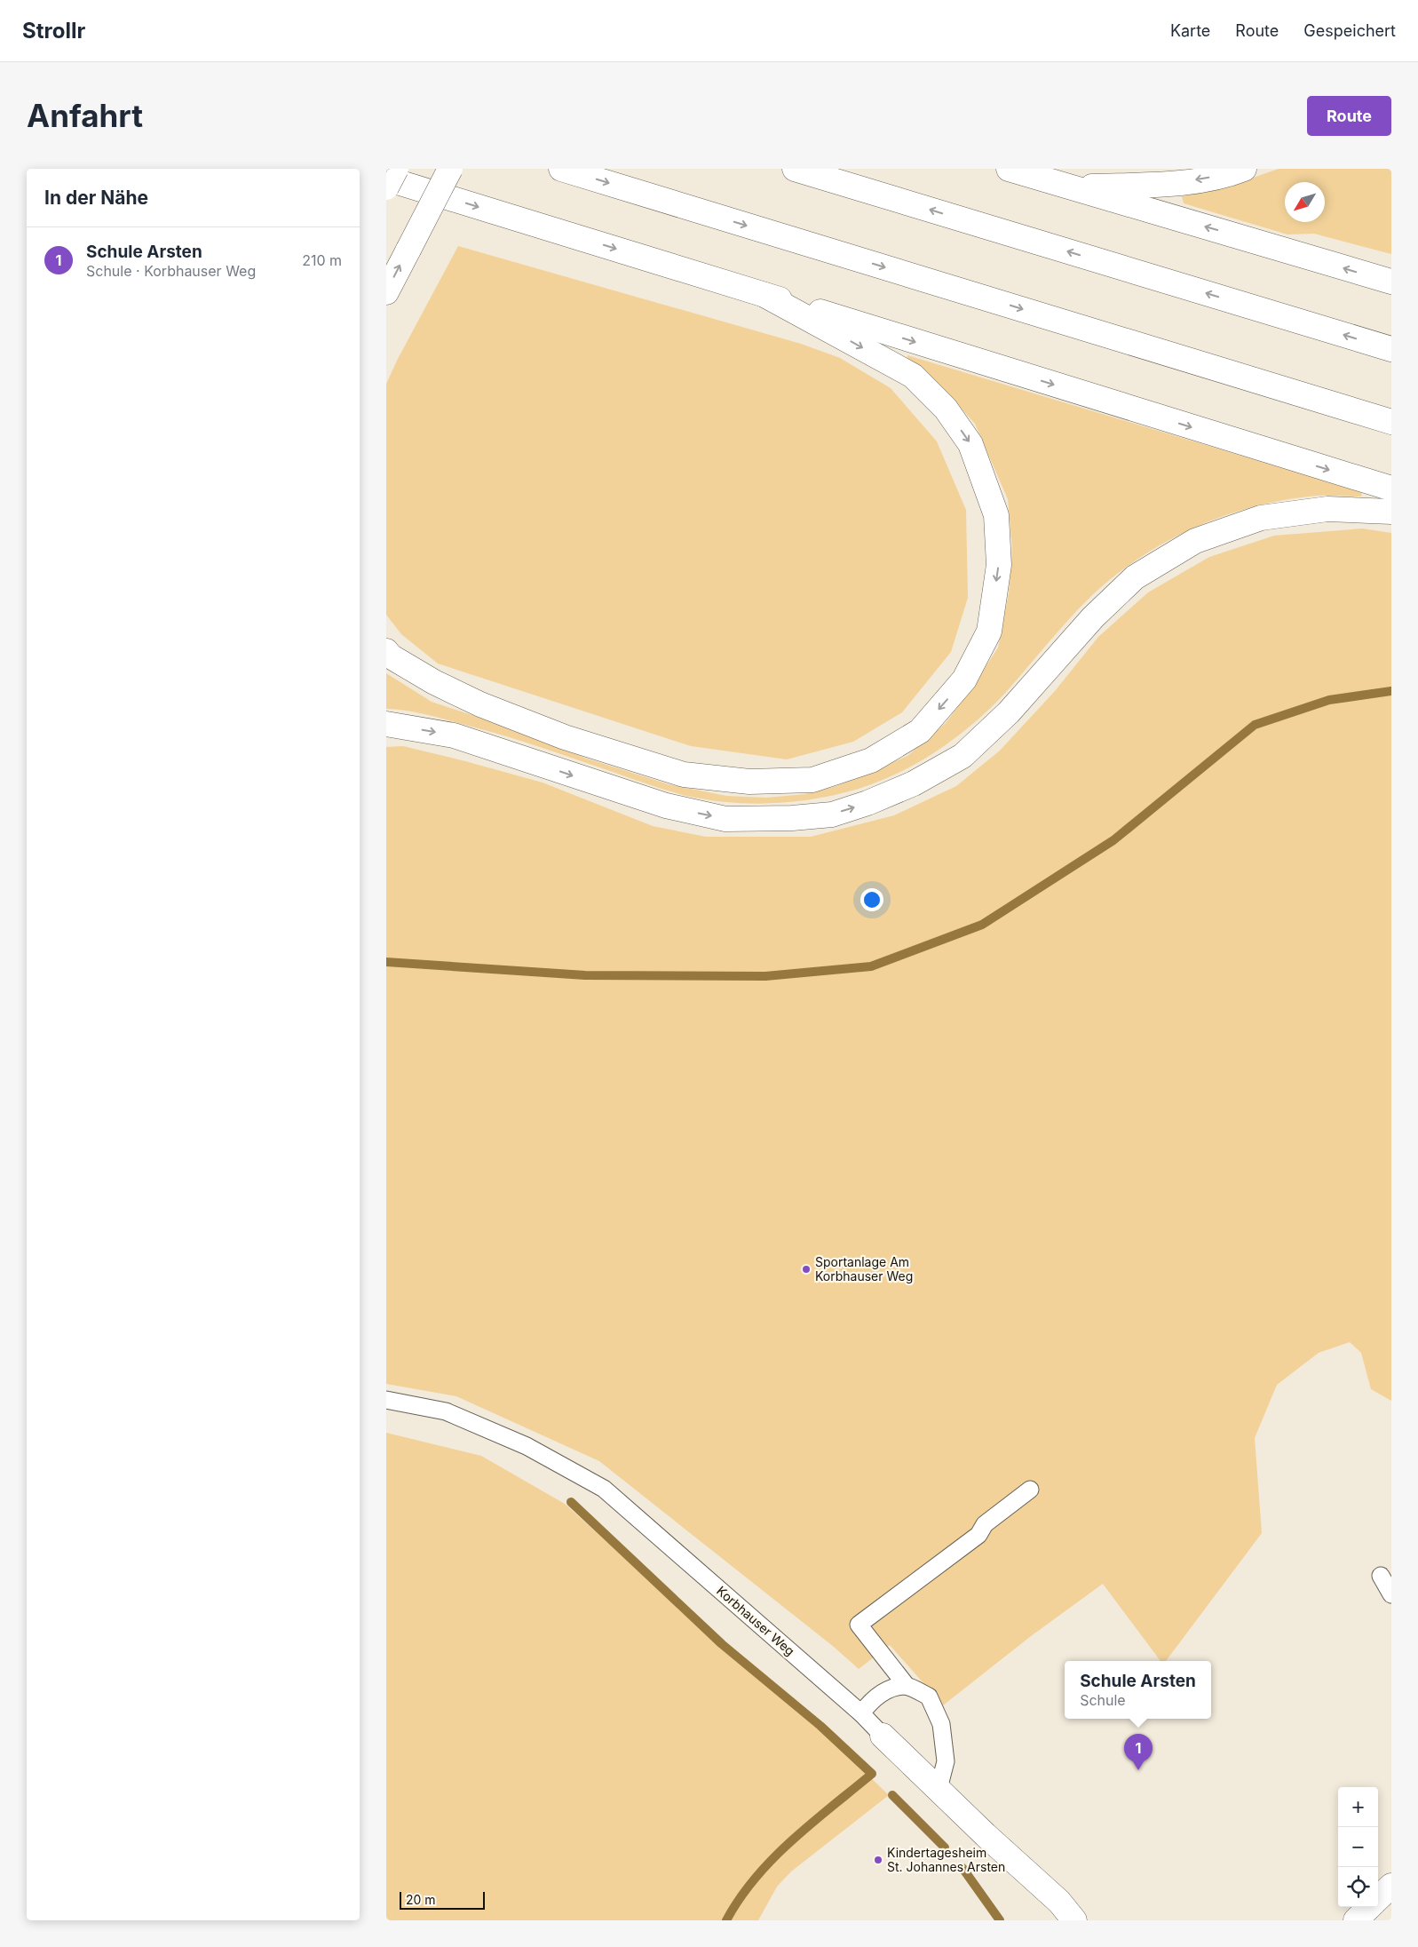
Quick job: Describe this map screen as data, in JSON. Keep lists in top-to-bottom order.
{
  "streets": {
    "main road": ["Korbhauser Weg"]
  },
  "places": ["Sportanlage Am Korbhauser Weg", "Kindertagesheim St. Johannes Arsten"],
  "scale_bar": "20 m",
  "north": "bottom left",
  "page": {
    "header": "Strollr",
    "nav": ["Karte", "Route", "Gespeichert"],
    "buttons": "Route",
    "title": "Anfahrt",
    "heading": "In der Nähe",
    "list": [
      {
        "mark": "1",
        "name": "Schule Arsten",
        "note": "Schule · Korbhauser Weg",
        "value": "210 m"
      }
    ],
    "popup": ["Schule Arsten", "Schule"],
    "pins": "1",
    "map_buttons": ["+", "−"],
    "scale": "20 m"
  }
}
